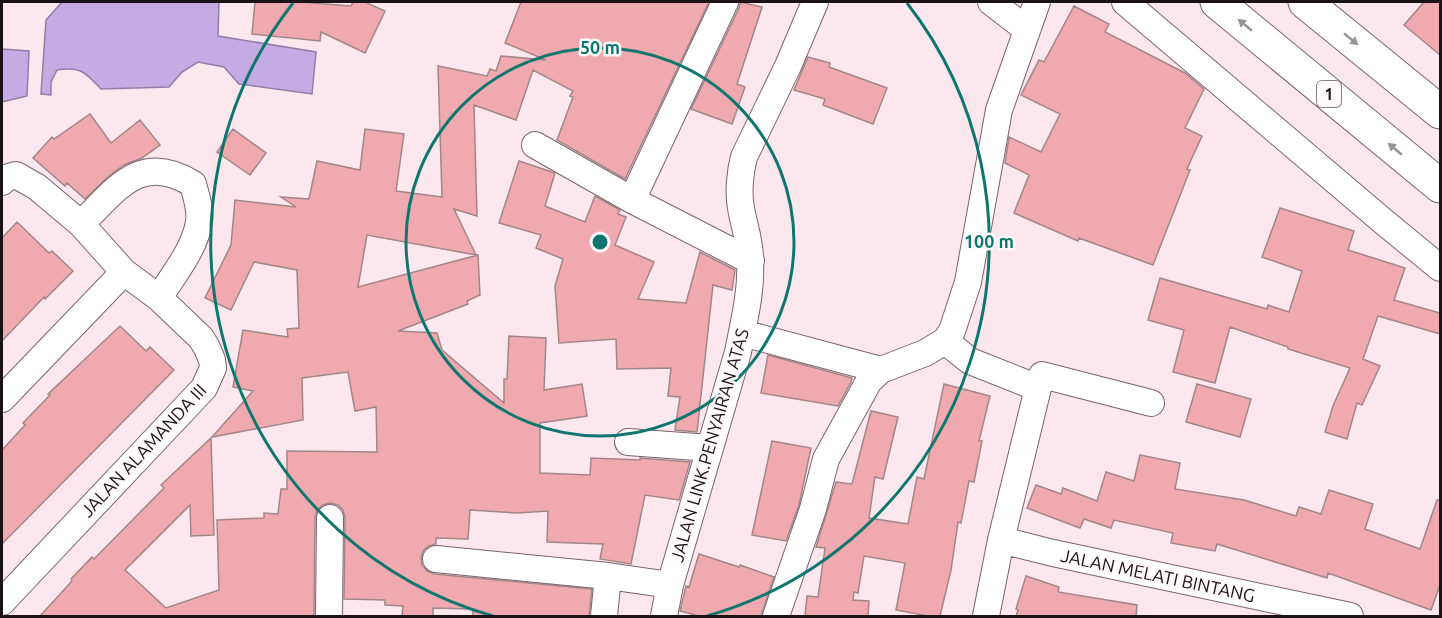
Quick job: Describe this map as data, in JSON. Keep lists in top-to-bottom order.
{
  "streets": {
    "highway": ["1"],
    "street": ["JALAN LINK.PENYAIRAN ATAS", "JALAN ALAMANDA III", "JALAN MELATI BINTANG"]
  },
  "rings": ["50 m", "100 m"]
}
